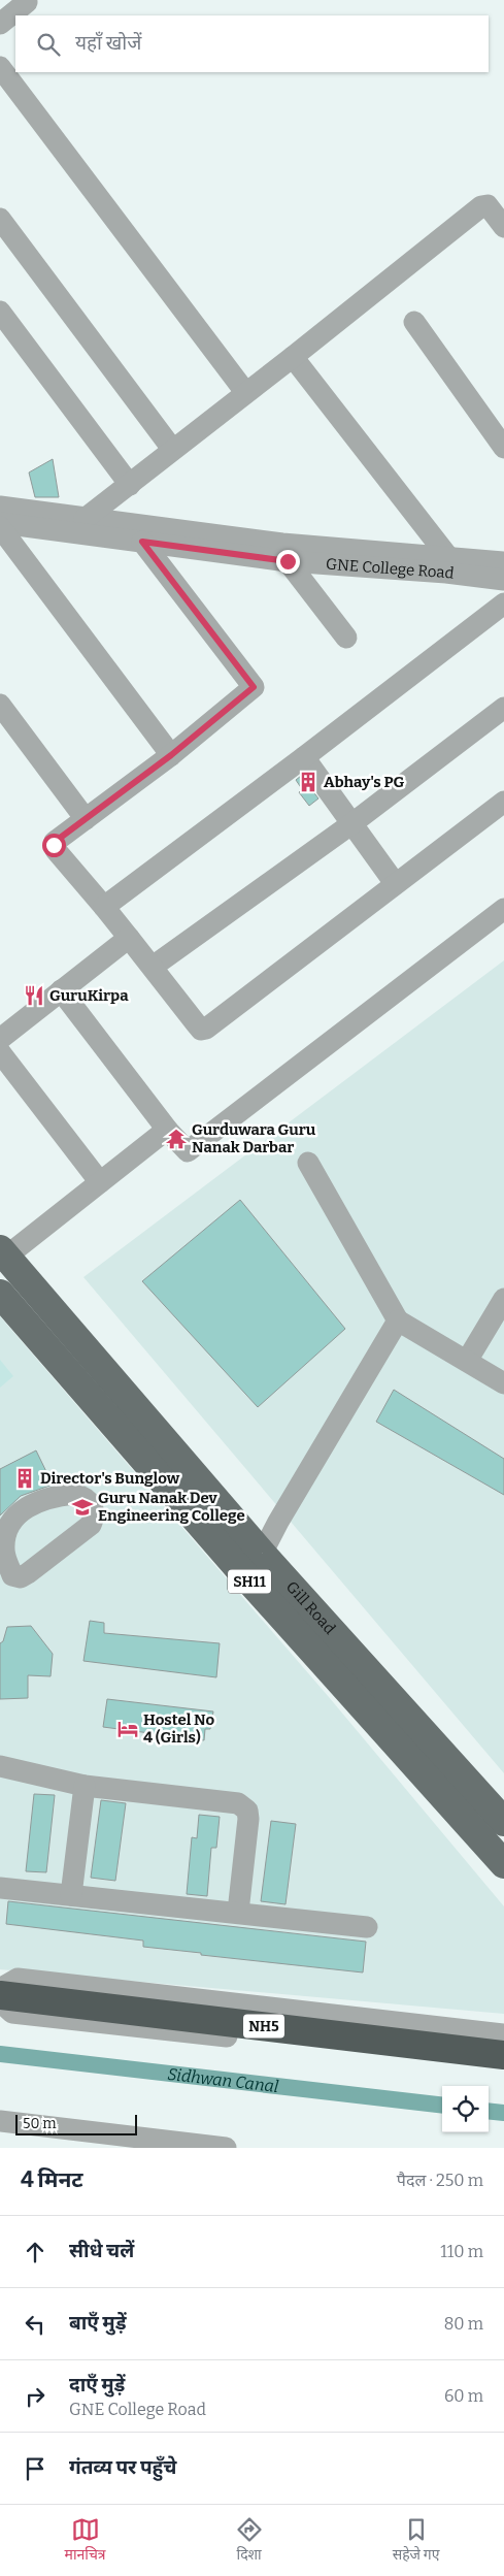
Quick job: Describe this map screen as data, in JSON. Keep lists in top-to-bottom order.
{
  "streets": {
    "highway": ["NH5"],
    "main road": ["SH11", "Gill Road"],
    "street": ["GNE College Road"]
  },
  "water": ["Sidhwan Canal"],
  "places": {
    "building": ["Abhay's PG", "Director's Bunglow"],
    "restaurant": ["GuruKirpa"],
    "temple": ["Gurduwara Guru Nanak Darbar"],
    "school or university": ["Guru Nanak Dev Engineering College"],
    "hotel": ["Hostel No 4 (Girls)"]
  },
  "scale_bar": "50 m",
  "page": {
    "search": "यहाँ खोजें",
    "scale": "50 m",
    "heading": ["4 मिनट", "पैदल · 250 m"],
    "list": [
      ["सीधे चलें", "110 m"],
      ["बाएँ मुड़ें", "80 m"],
      ["दाएँ मुड़ें", "GNE College Road", "60 m"],
      "गंतव्य पर पहुँचे"
    ],
    "nav": ["मानचित्र", "दिशा", "सहेजे गए"]
  }
}
